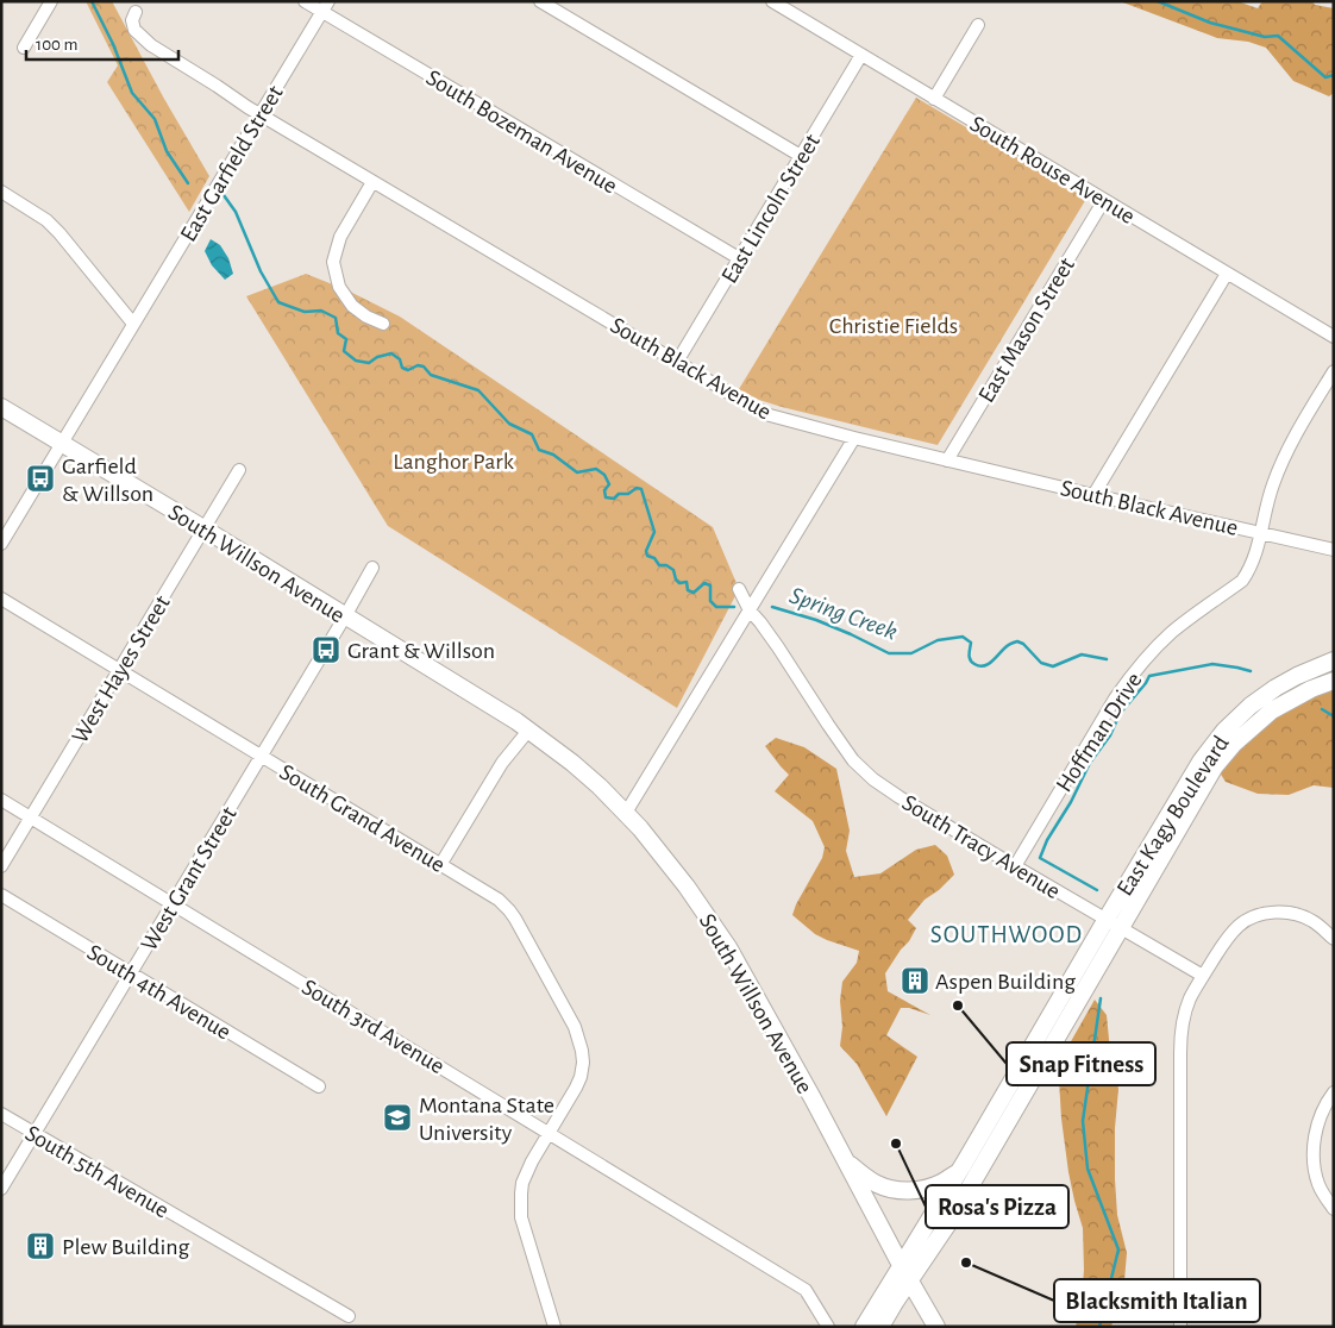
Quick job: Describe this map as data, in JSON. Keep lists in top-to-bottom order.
{
  "streets": {
    "main road": ["South Willson Avenue", "East Kagy Boulevard"],
    "street": [
      "South Bozeman Avenue",
      "East Garfield Street",
      "South Rouse Avenue",
      "East Lincoln Street",
      "East Mason Street",
      "South Black Avenue",
      "West Hayes Street",
      "Hoffman Drive",
      "South Grand Avenue",
      "South Tracy Avenue",
      "West Grant Street",
      "South 4th Avenue",
      "South 3rd Avenue",
      "South 5th Avenue"
    ]
  },
  "crossings": [
    ["South Bozeman Avenue", "East Garfield Street"],
    ["South Bozeman Avenue", "East Lincoln Street"],
    ["East Garfield Street", "South Black Avenue"],
    ["East Garfield Street", "South Willson Avenue"],
    ["South Rouse Avenue", "East Lincoln Street"],
    ["South Rouse Avenue", "East Mason Street"],
    ["East Lincoln Street", "South Black Avenue"],
    ["East Mason Street", "South Black Avenue"],
    ["South Black Avenue", "Hoffman Drive"],
    ["South Willson Avenue", "West Hayes Street"],
    ["South Willson Avenue", "East Kagy Boulevard"],
    ["South Willson Avenue", "West Grant Street"],
    ["West Hayes Street", "South Grand Avenue"],
    ["West Hayes Street", "South 3rd Avenue"],
    ["Hoffman Drive", "South Tracy Avenue"],
    ["East Kagy Boulevard", "South Tracy Avenue"],
    ["South Grand Avenue", "West Grant Street"],
    ["South Grand Avenue", "South 3rd Avenue"],
    ["West Grant Street", "South 4th Avenue"],
    ["West Grant Street", "South 3rd Avenue"],
    ["West Grant Street", "South 5th Avenue"]
  ],
  "districts": ["SOUTHWOOD"],
  "water": ["Spring Creek"],
  "parks": ["Christie Fields", "Langhor Park"],
  "places": {
    "bus stop": ["Garfield & Willson", "Grant & Willson"],
    "building": ["Aspen Building", "Plew Building"],
    "other": ["Snap Fitness", "Rosa's Pizza", "Blacksmith Italian"],
    "school or university": ["Montana State University"]
  },
  "scale_bar": "100 m"
}
